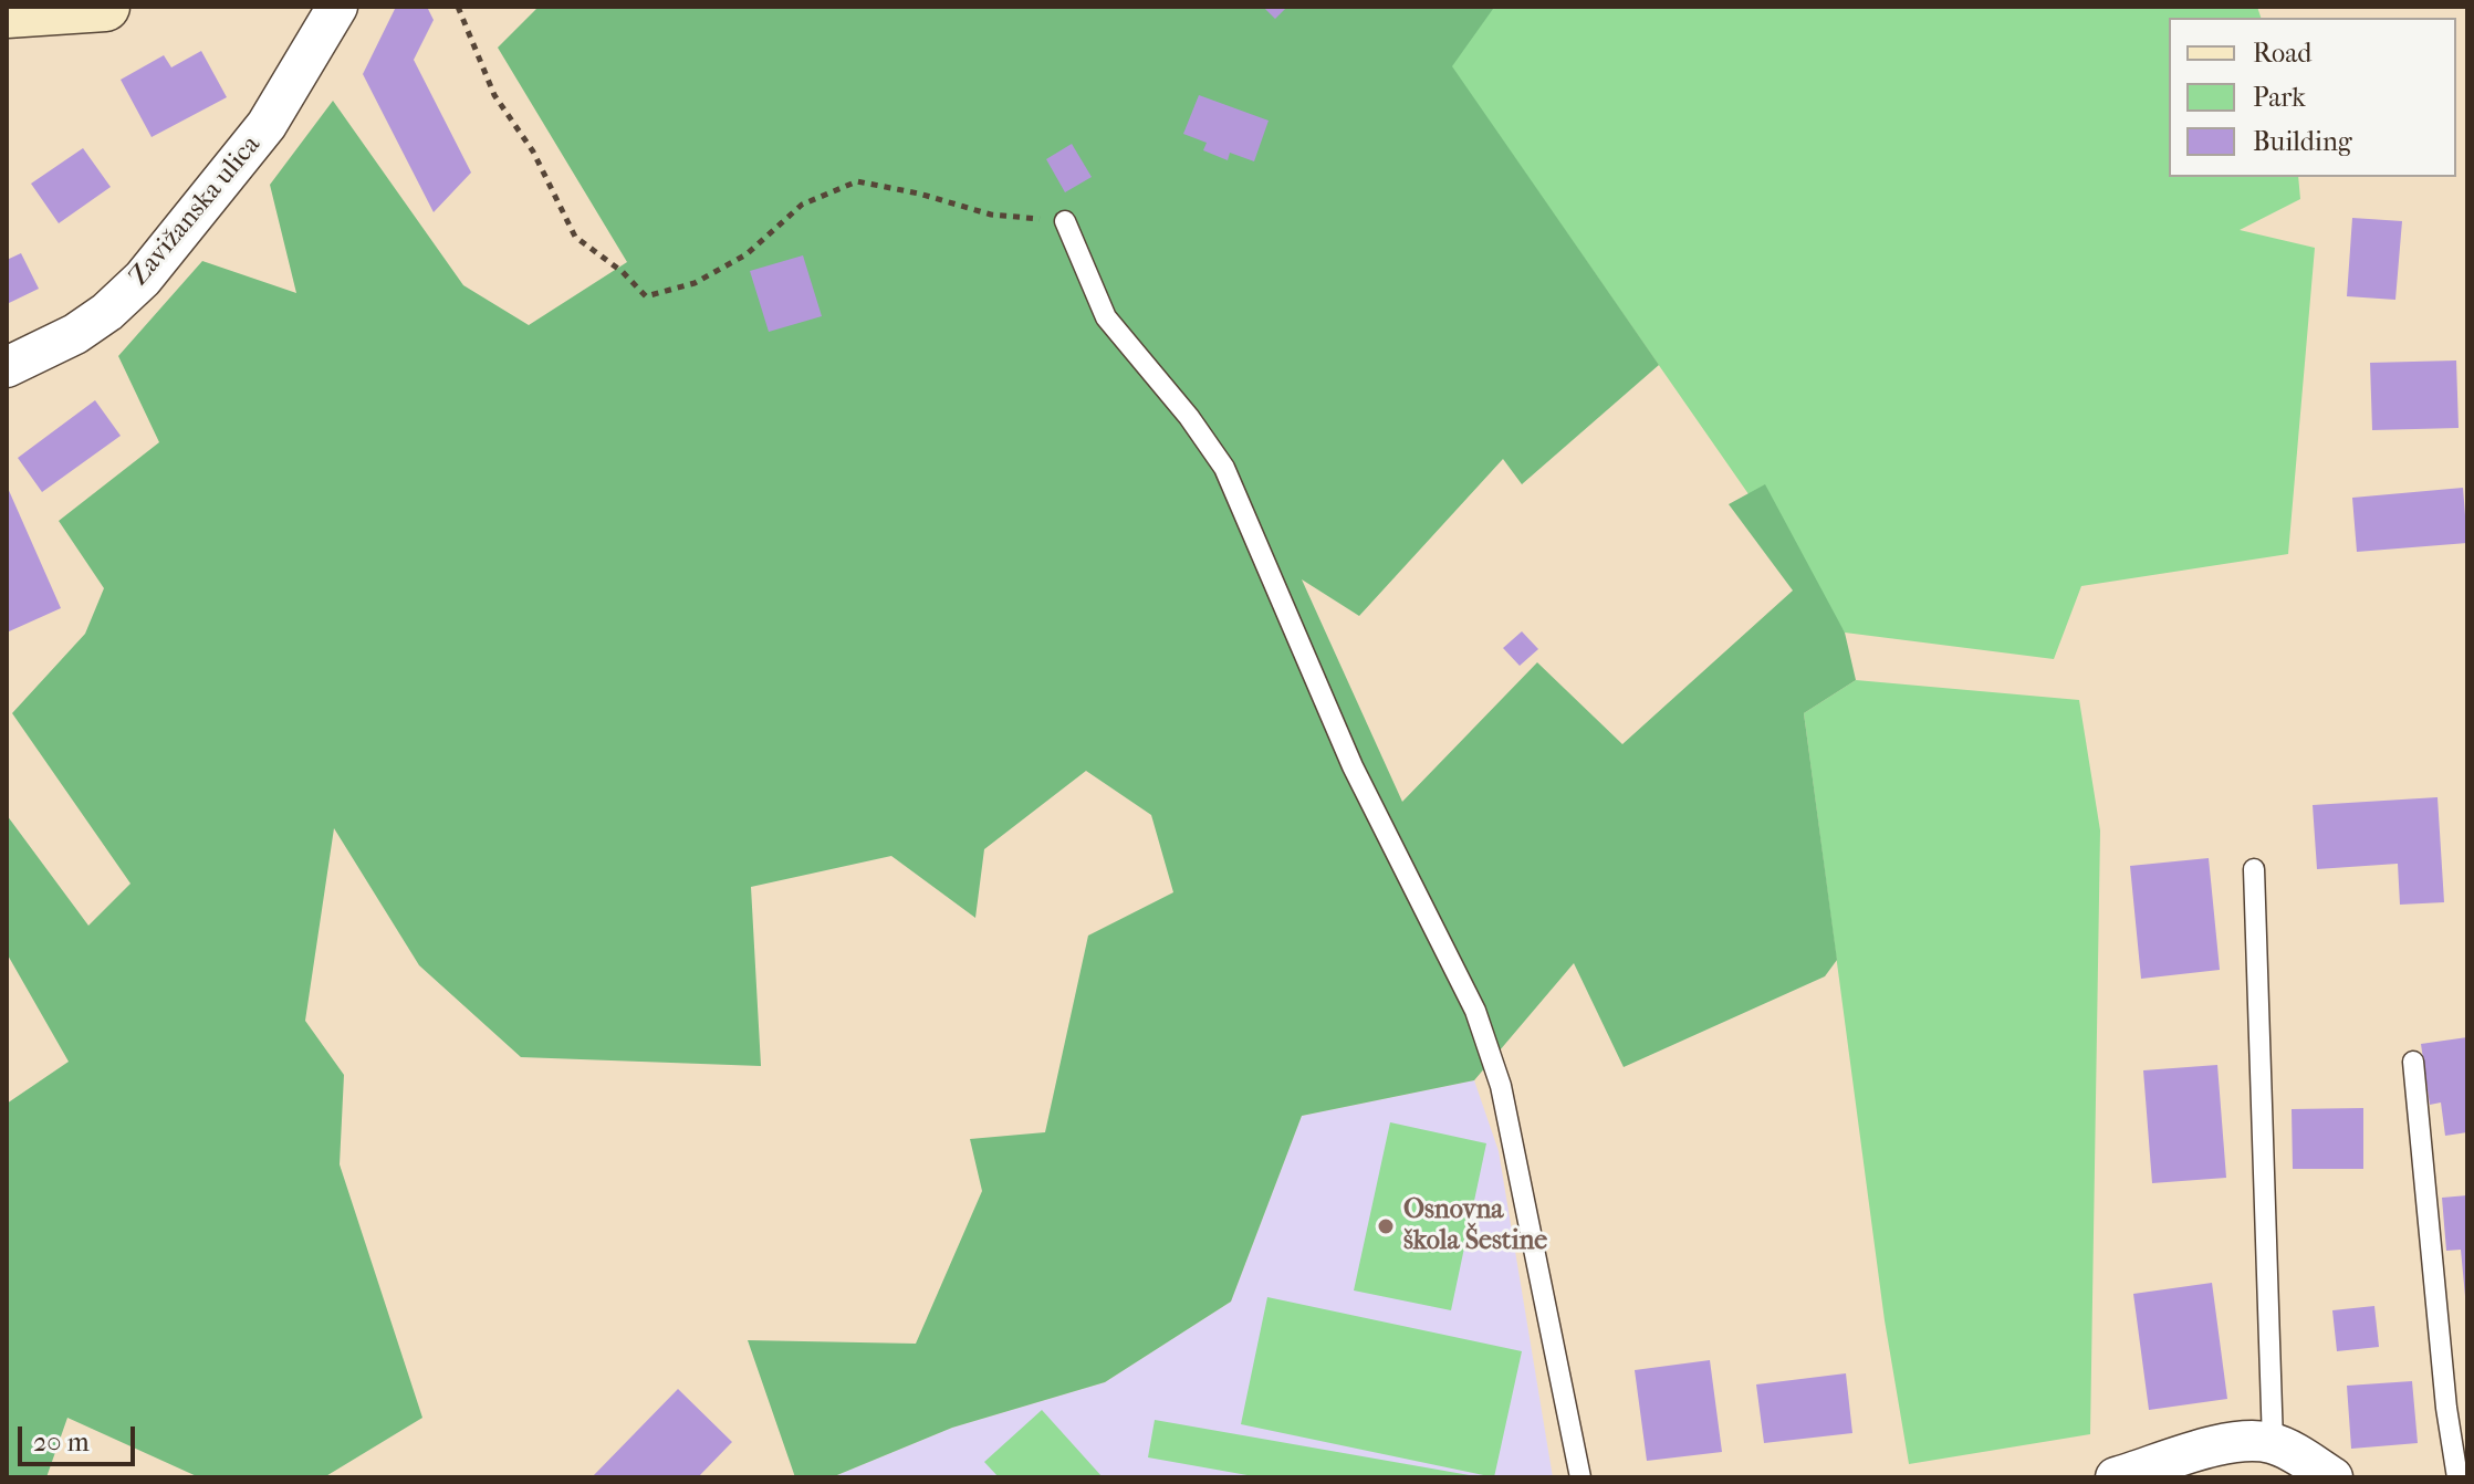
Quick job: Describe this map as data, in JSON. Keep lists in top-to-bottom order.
{
  "streets": {
    "street": ["Zavižanska ulica"]
  },
  "places": ["Osnovna škola Šestine"],
  "legend": ["Road", "Park", "Building"],
  "scale_bar": "20 m"
}
